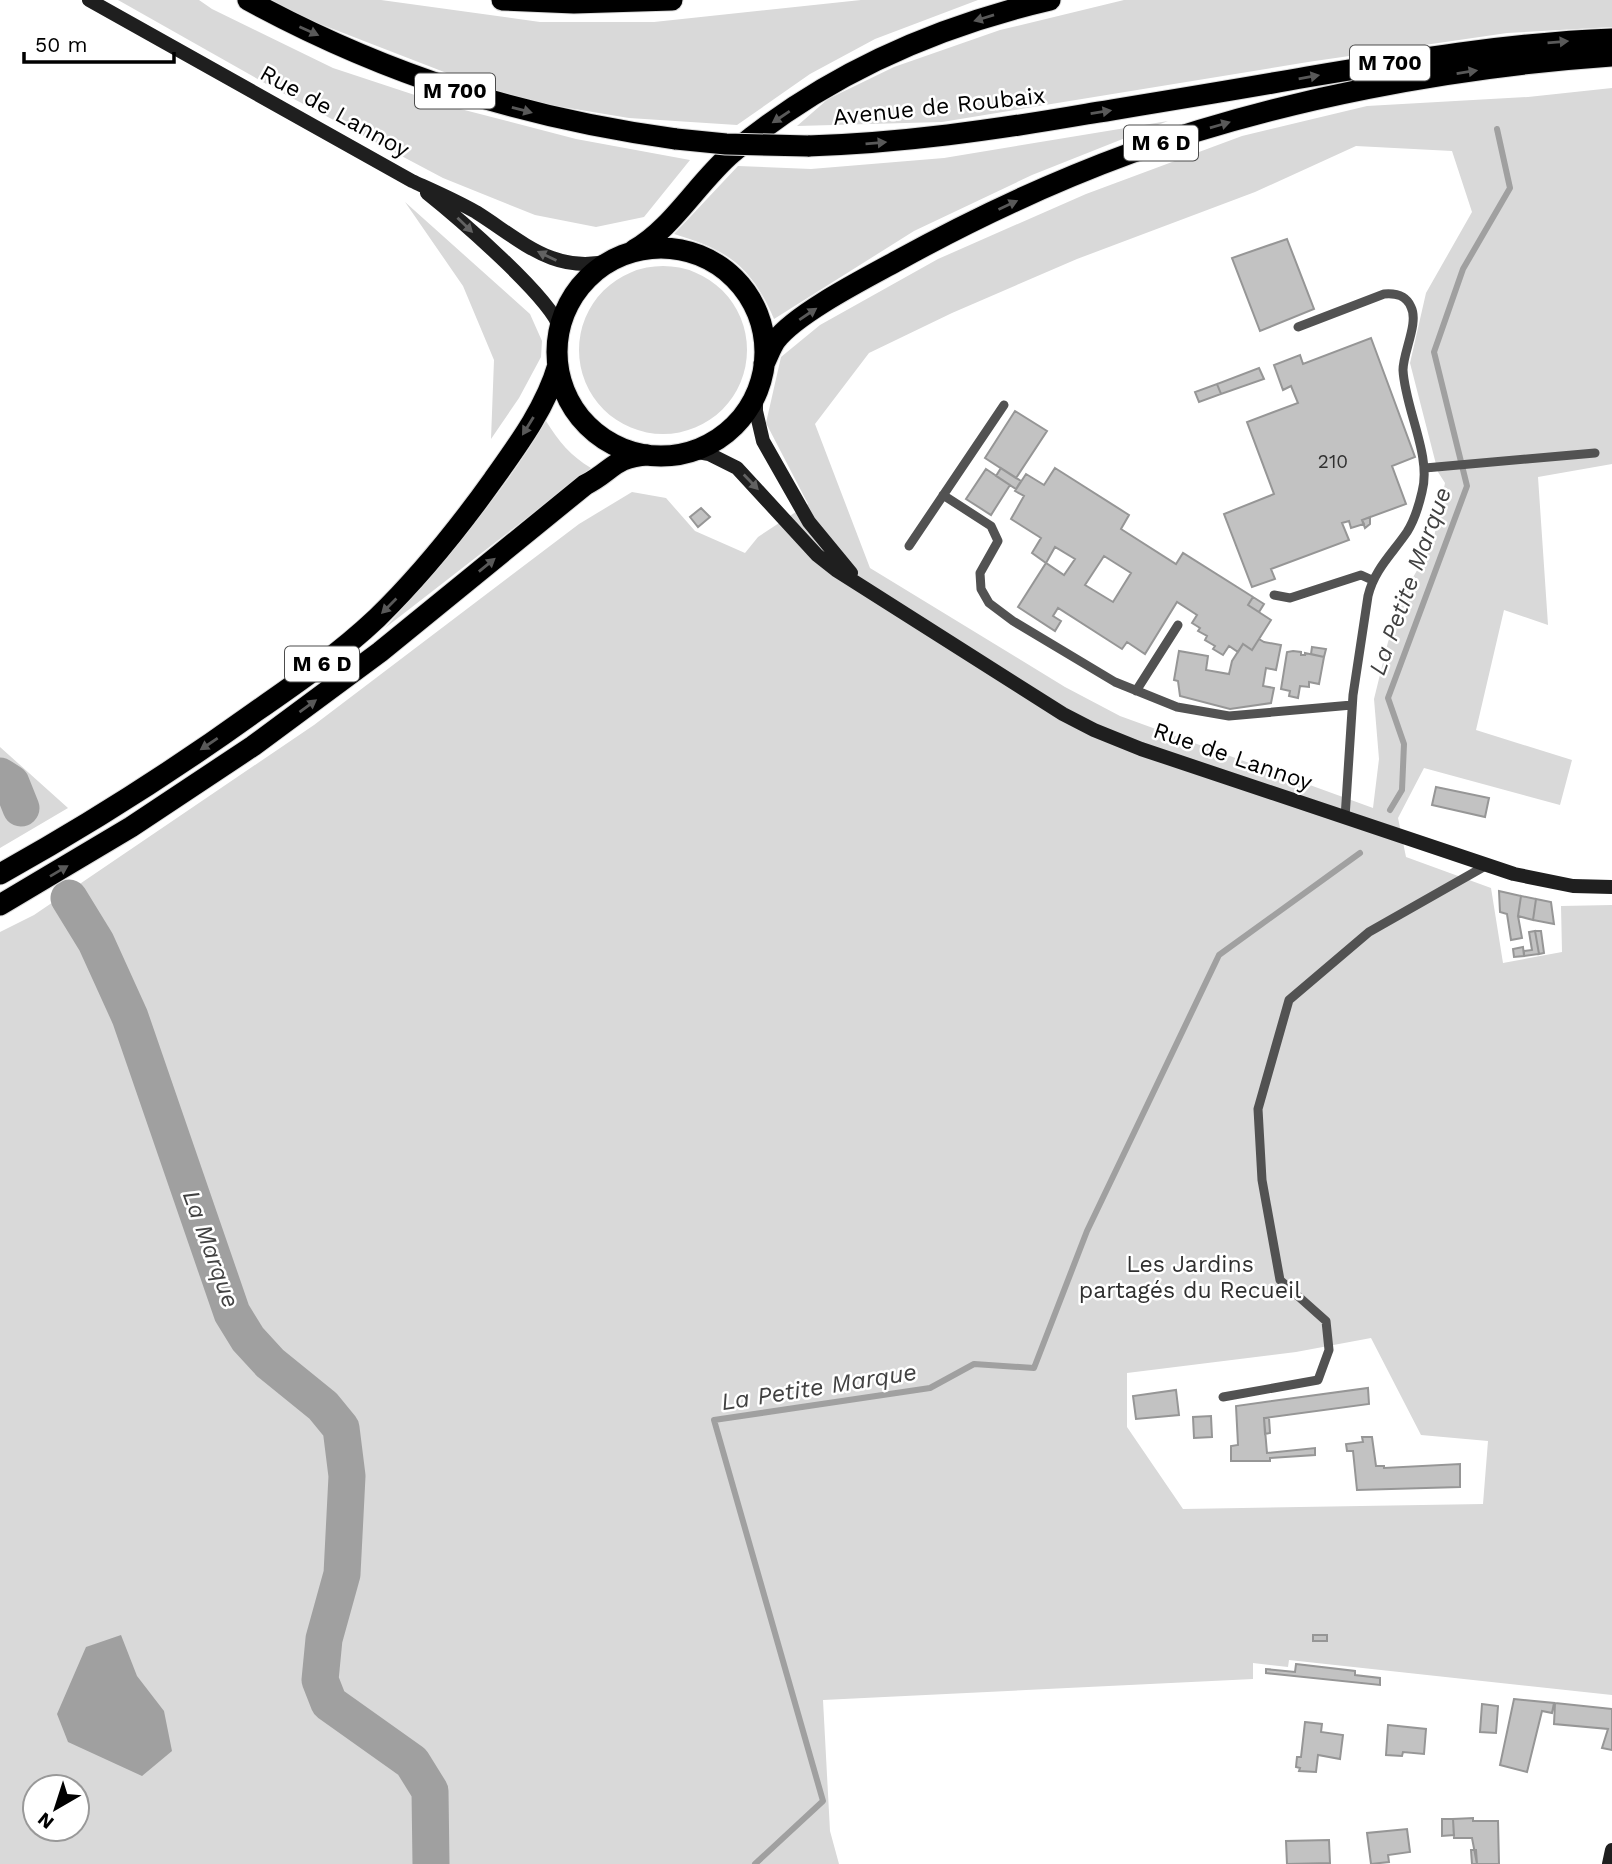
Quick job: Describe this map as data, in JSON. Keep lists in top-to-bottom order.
{
  "streets": {
    "highway": ["M 700", "Avenue de Roubaix", "M 6 D"],
    "main road": ["Rue de Lannoy"]
  },
  "crossings": [
    ["Rue de Lannoy", "M 6 D"]
  ],
  "water": ["La Petite Marque", "La Marque"],
  "parks": ["Les Jardins partagés du Recueil"],
  "house_numbers": ["210"],
  "scale_bar": "50 m",
  "north": "bottom left"
}
